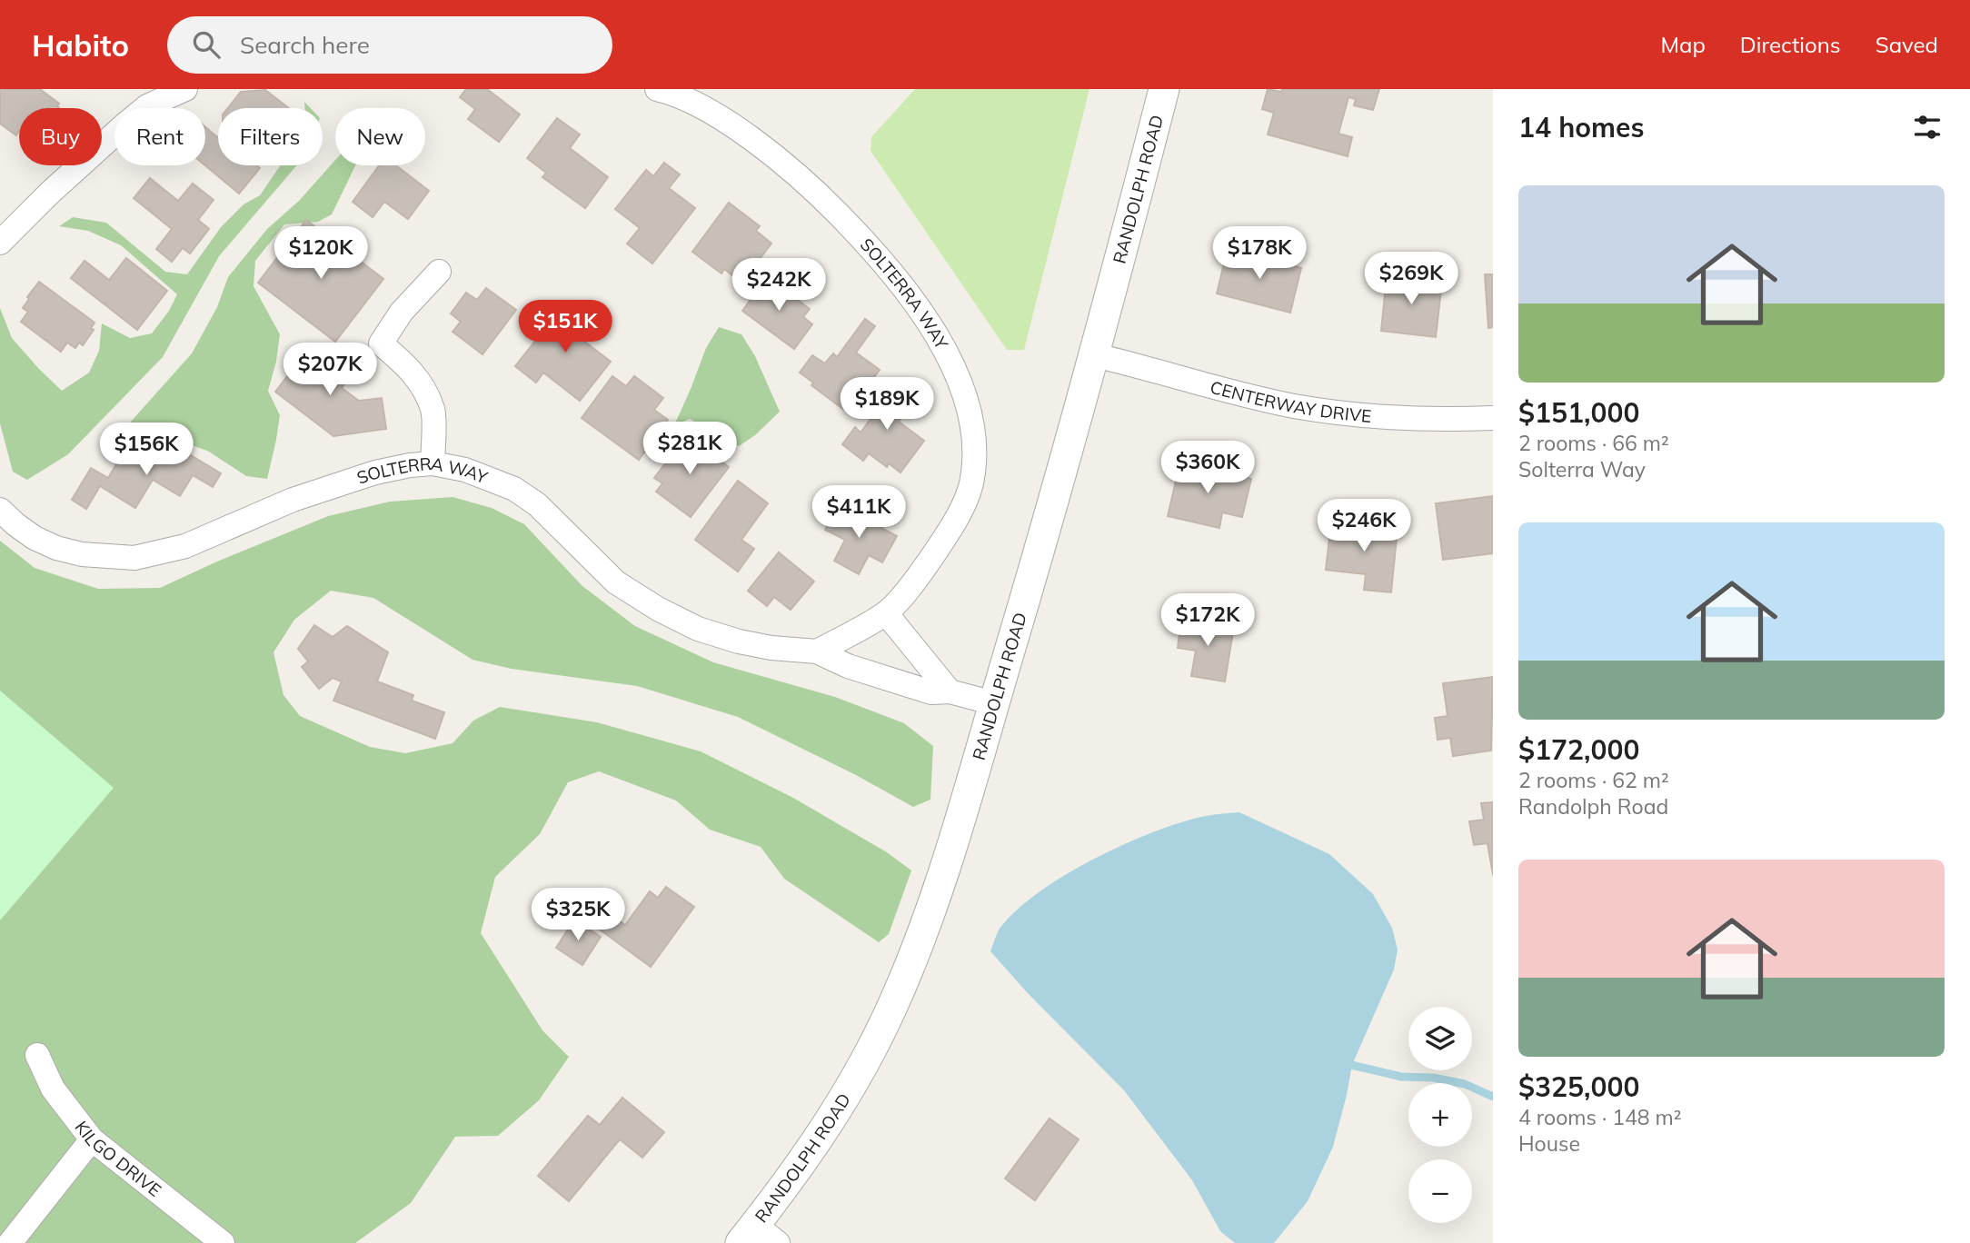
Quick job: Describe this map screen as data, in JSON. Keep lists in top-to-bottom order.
{
  "streets": {
    "street": [
      "RANDOLPH ROAD",
      "SOLTERRA WAY",
      "CENTERWAY DRIVE",
      "KILGO DRIVE"
    ]
  },
  "crossings": [
    ["RANDOLPH ROAD", "SOLTERRA WAY"],
    ["RANDOLPH ROAD", "CENTERWAY DRIVE"]
  ],
  "page": {
    "header": "Habito",
    "search": "Search here",
    "nav": ["Map", "Directions", "Saved"],
    "heading": "14 homes",
    "chip": [
      "Buy",
      "Rent",
      "Filters",
      "New"
    ],
    "list": [
      {
        "name": "$151,000",
        "note": "2 rooms · 66 m² · Solterra Way"
      },
      {
        "name": "$172,000",
        "note": "2 rooms · 62 m² · Randolph Road"
      },
      {
        "name": "$325,000",
        "note": "4 rooms · 148 m² · House"
      }
    ],
    "price": [
      "$120K",
      "$178K",
      "$269K",
      "$242K",
      "$151K",
      "$207K",
      "$189K",
      "$281K",
      "$156K",
      "$360K",
      "$411K",
      "$246K",
      "$172K",
      "$325K"
    ],
    "map_buttons": ["+", "−"]
  }
}
